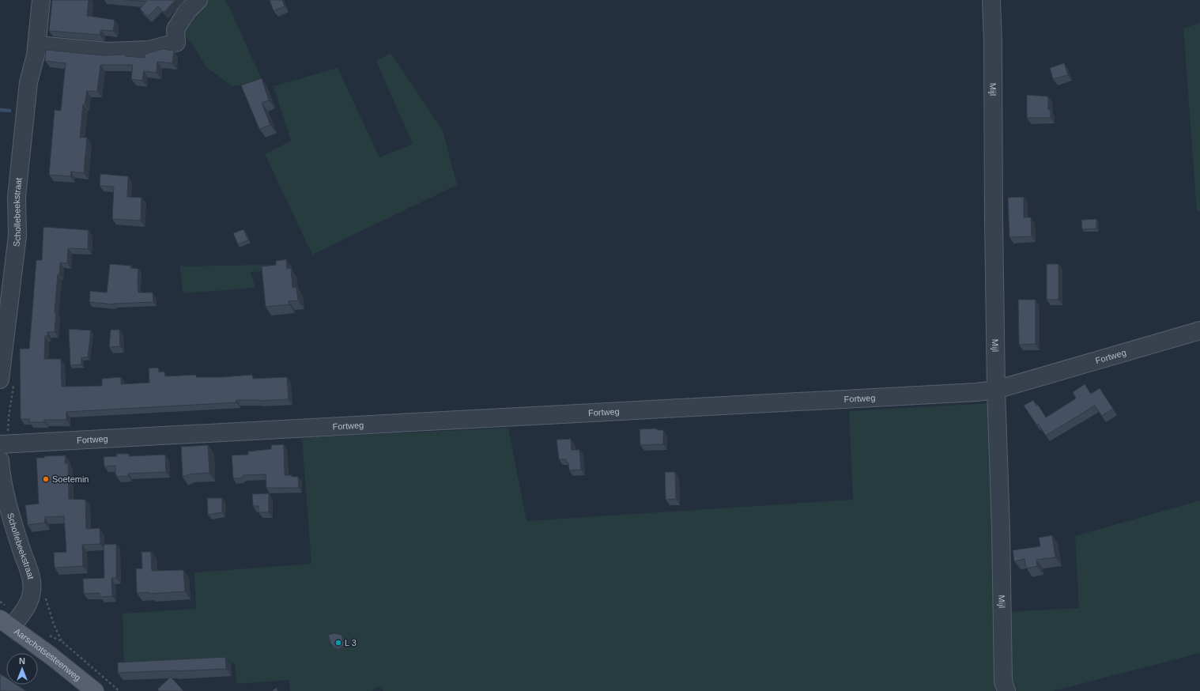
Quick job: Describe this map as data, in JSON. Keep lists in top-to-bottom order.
{
  "streets": {
    "main road": ["Aarschotsesteenweg"],
    "street": ["Mijl", "Schollebeekstraat", "Fortweg"]
  },
  "crossings": [
    ["Mijl", "Fortweg"],
    ["Schollebeekstraat", "Aarschotsesteenweg"]
  ],
  "places": ["Soetemin", "L 3"],
  "north": "top"
}
